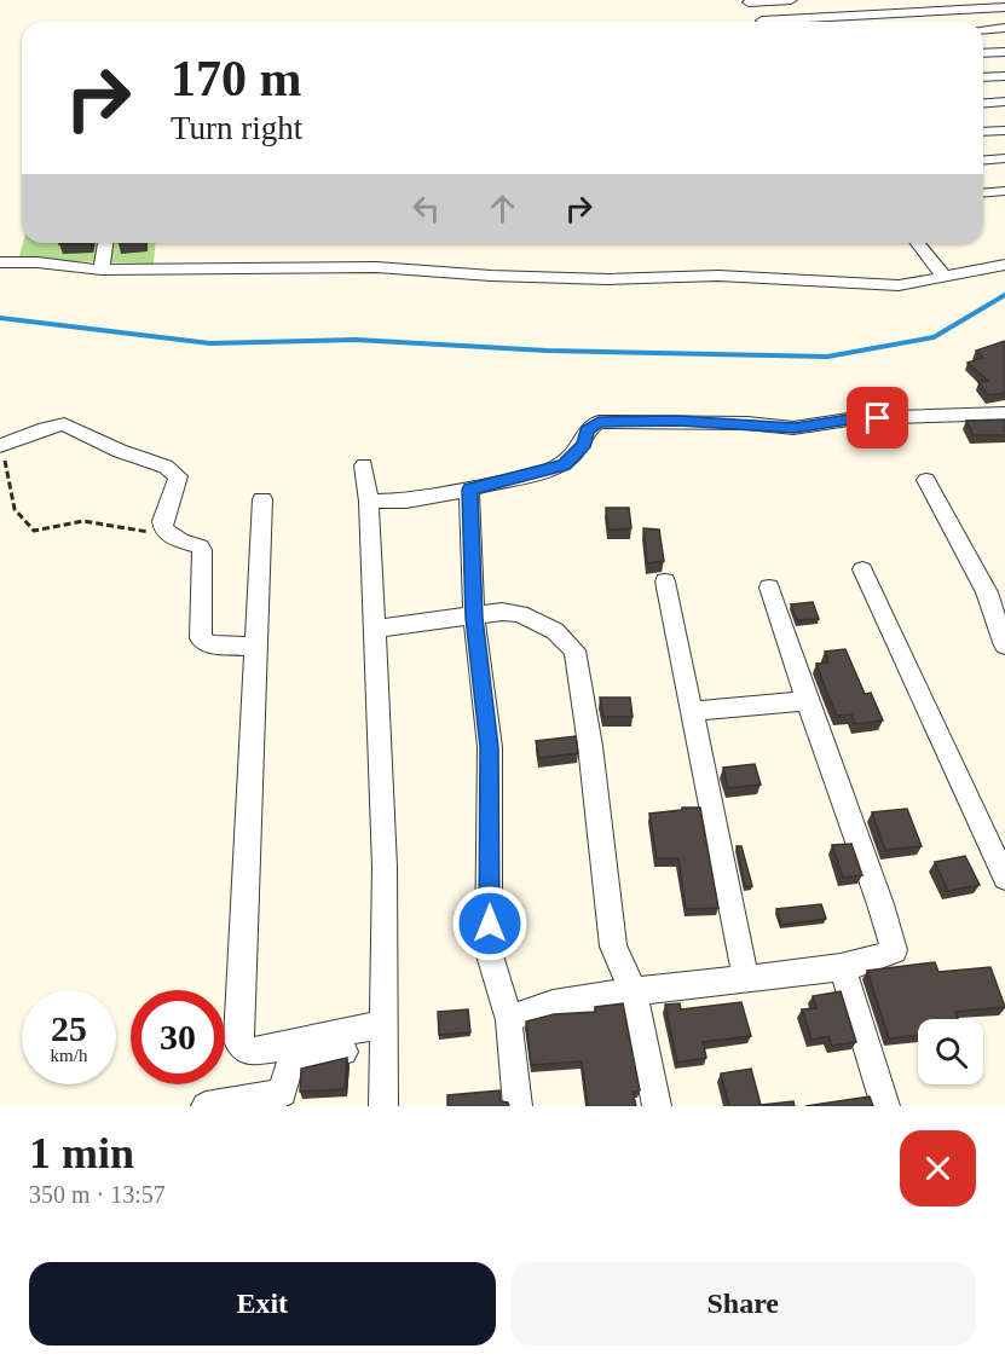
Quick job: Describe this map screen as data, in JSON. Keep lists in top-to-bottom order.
{
  "page": {
    "turn": ["170 m", "Turn right"],
    "speed": "25 km/h",
    "limit": "30",
    "heading": ["1 min", "350 m · 13:57"],
    "buttons": ["Exit", "Share"]
  }
}
